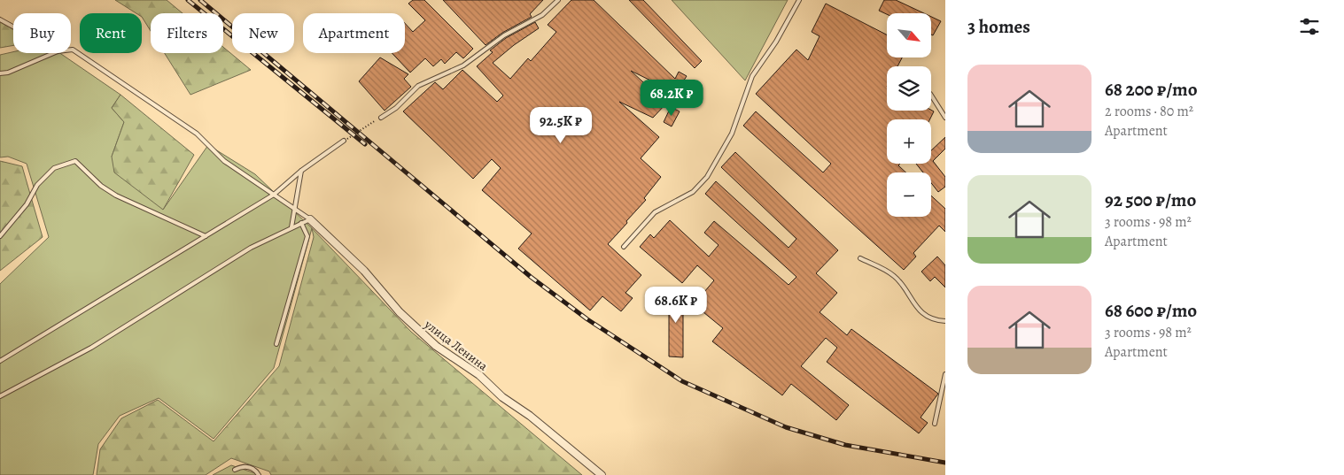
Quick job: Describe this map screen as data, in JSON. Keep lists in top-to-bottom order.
{
  "streets": {
    "street": ["улица Ленина"]
  },
  "north": "bottom right",
  "page": {
    "heading": "3 homes",
    "map_buttons": ["+", "−"],
    "chip": [
      "Buy",
      "Rent",
      "Filters",
      "New",
      "Apartment"
    ],
    "list": [
      {
        "name": "68 200 ₽/mo",
        "note": "2 rooms · 80 m² · Apartment"
      },
      {
        "name": "92 500 ₽/mo",
        "note": "3 rooms · 98 m² · Apartment"
      },
      {
        "name": "68 600 ₽/mo",
        "note": "3 rooms · 98 m² · Apartment"
      }
    ],
    "price": ["68.2K ₽", "92.5K ₽", "68.6K ₽"]
  }
}
